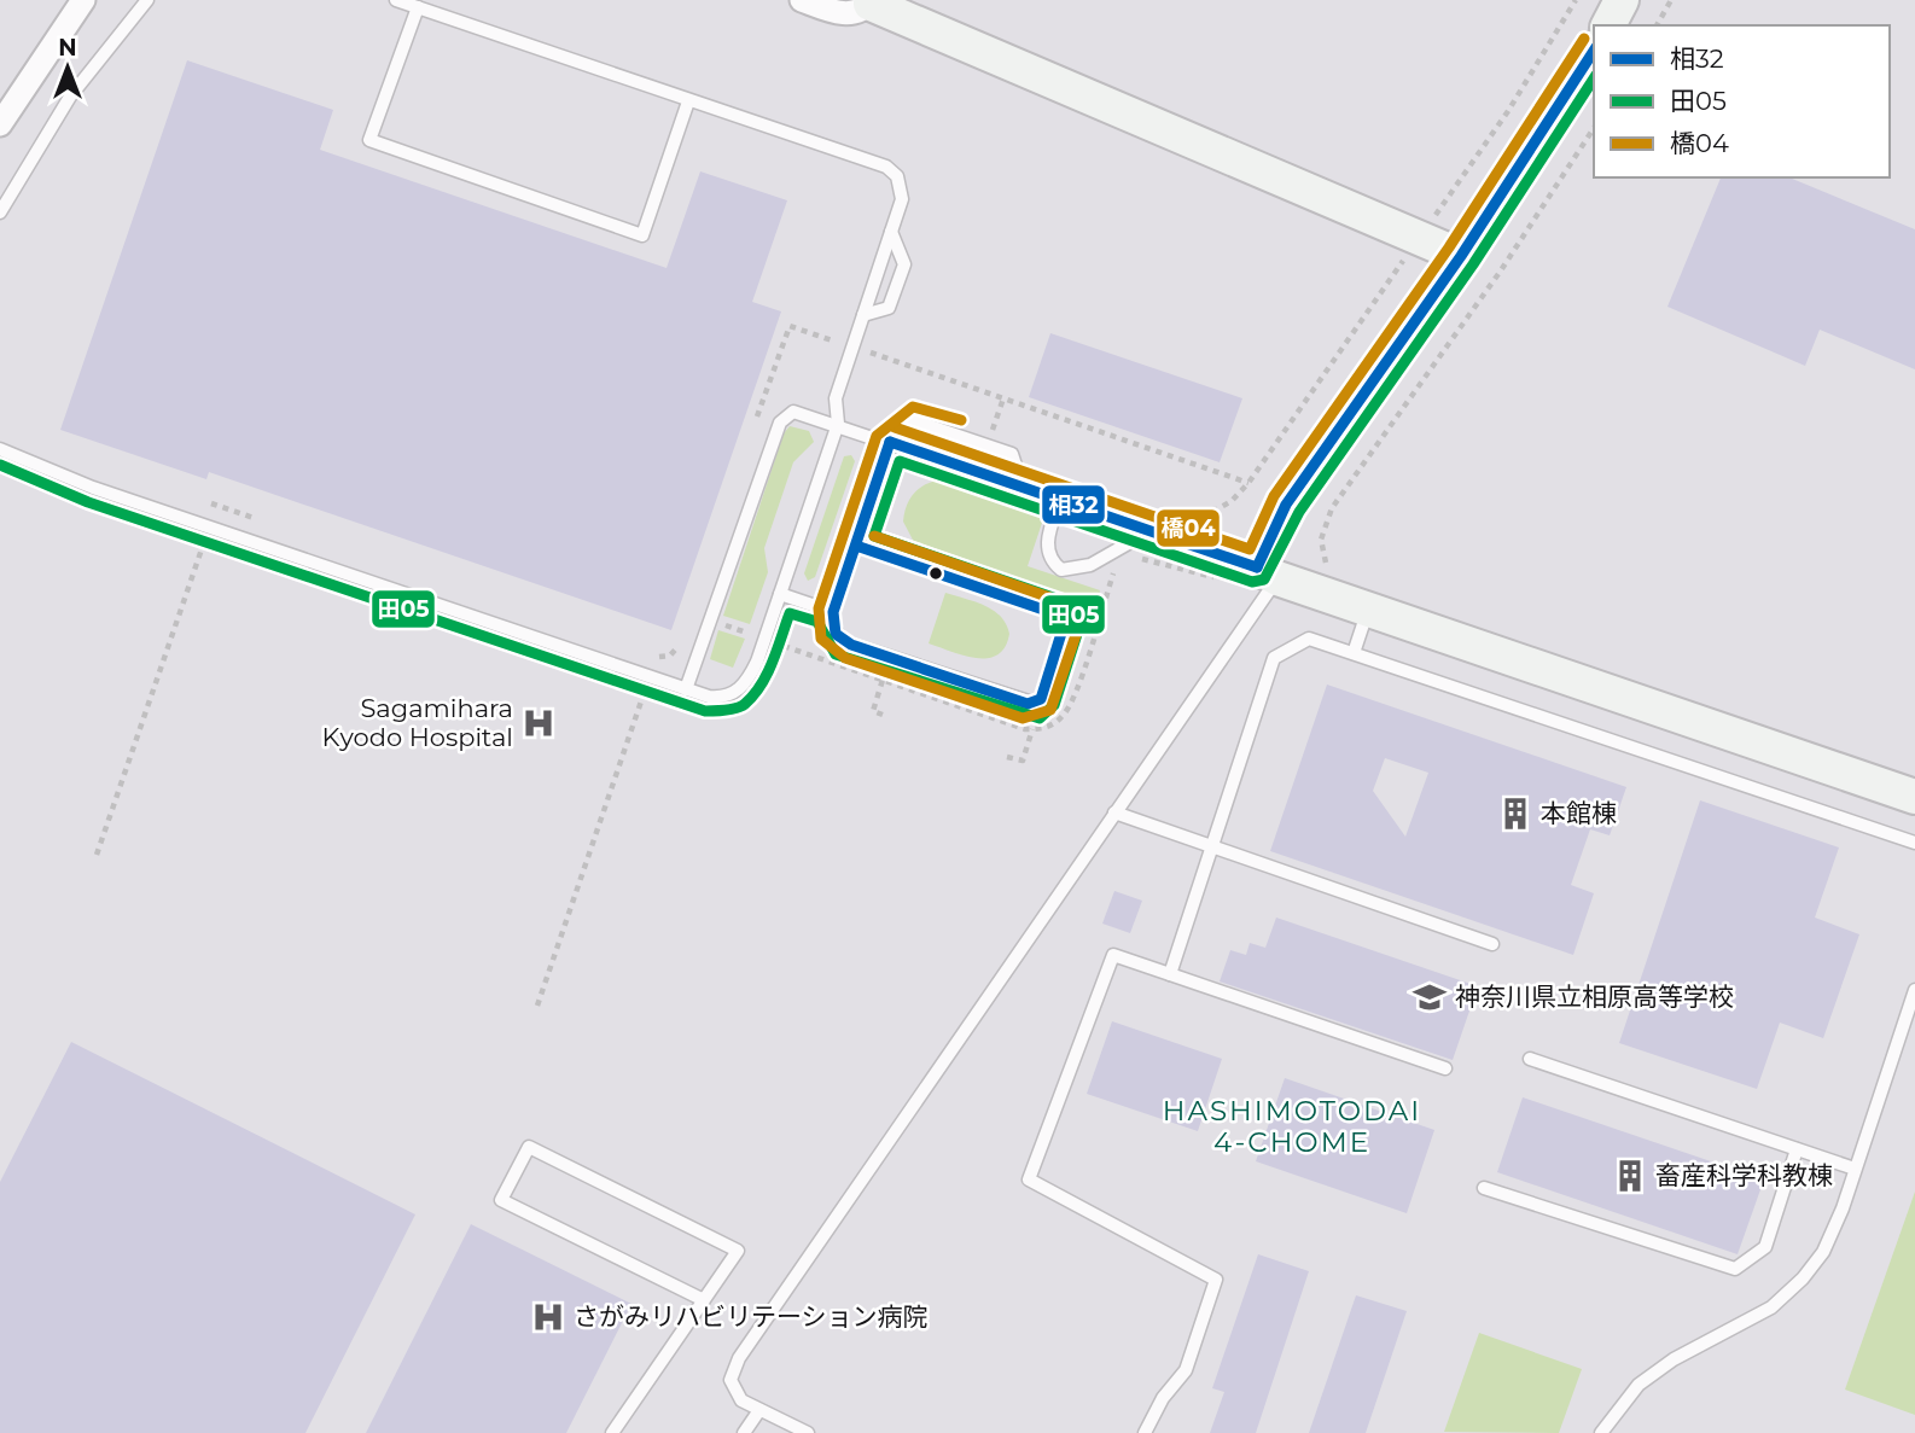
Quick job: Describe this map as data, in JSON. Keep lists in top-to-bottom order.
{
  "districts": ["HASHIMOTODAI 4-CHOME"],
  "places": {
    "hospital": ["Sagamihara Kyodo Hospital", "さがみリハビリテーション病院"],
    "building": ["本館棟", "畜産科学科教棟"],
    "school or university": ["神奈川県立相原高等学校"]
  },
  "lines": ["transit line 橋04", "transit line 相32", "transit line 田05"],
  "legend": ["相32", "田05", "橋04"],
  "north": "top"
}
